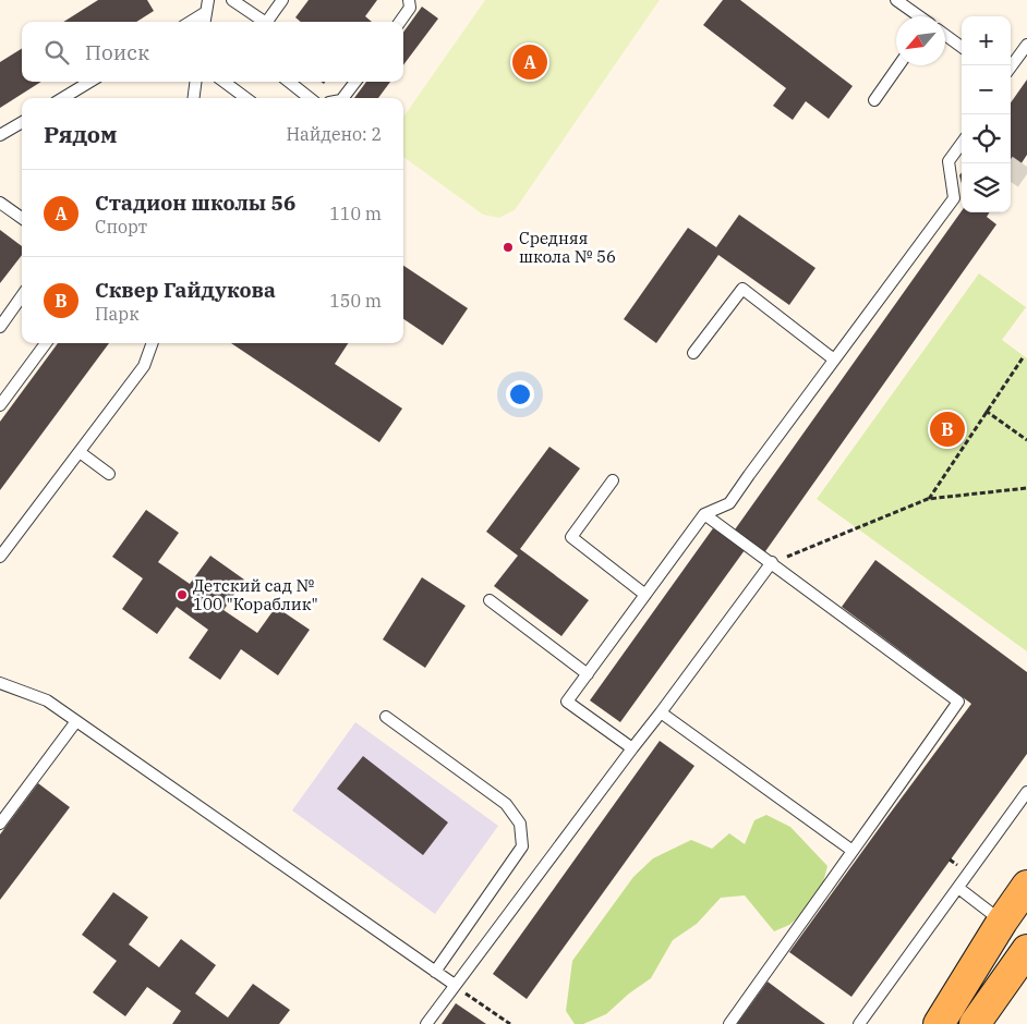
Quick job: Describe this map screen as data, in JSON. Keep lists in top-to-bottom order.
{
  "places": ["Средняя школа № 56", "Детский сад № 100 \"Кораблик\""],
  "north": "bottom left",
  "page": {
    "map_buttons": ["+", "−"],
    "search": "Поиск",
    "pins": ["A", "B"],
    "heading": ["Рядом", "Найдено: 2"],
    "list": [
      {
        "mark": "A",
        "name": "Стадион школы 56",
        "note": "Спорт",
        "value": "110 m"
      },
      {
        "mark": "B",
        "name": "Сквер Гайдукова",
        "note": "Парк",
        "value": "150 m"
      }
    ]
  }
}
